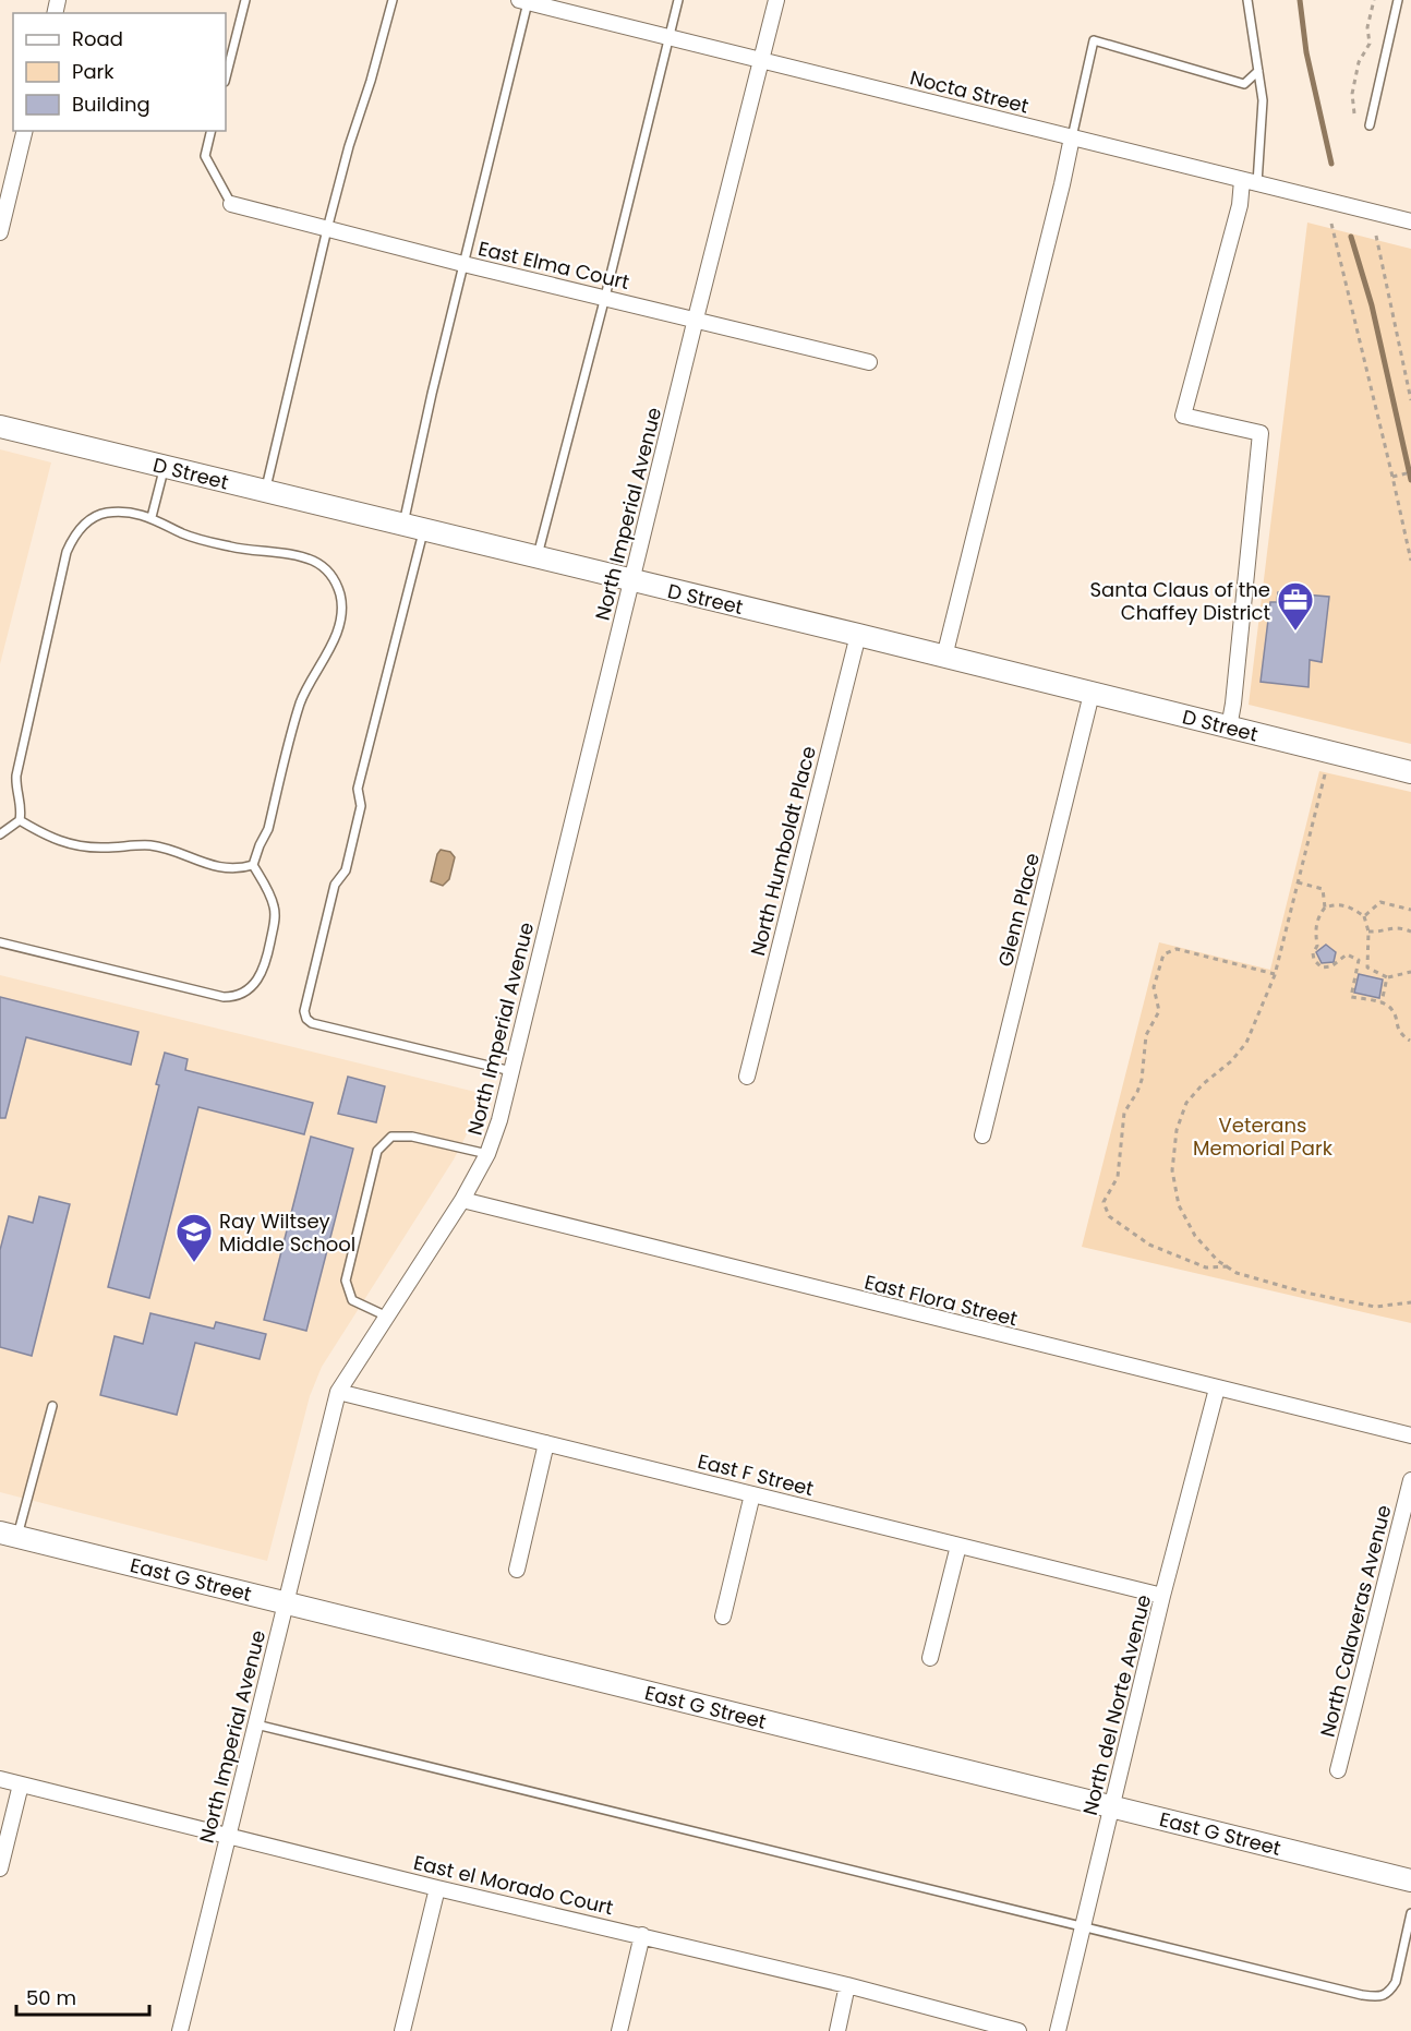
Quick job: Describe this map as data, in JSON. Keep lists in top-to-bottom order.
{
  "streets": {
    "street": [
      "Nocta Street",
      "East Elma Court",
      "D Street",
      "North Imperial Avenue",
      "North Humboldt Place",
      "Glenn Place",
      "East Flora Street",
      "East F Street",
      "East G Street",
      "North Calaveras Avenue",
      "North del Norte Avenue",
      "East el Morado Court"
    ]
  },
  "crossings": [
    ["Nocta Street", "North Imperial Avenue"],
    ["East Elma Court", "North Imperial Avenue"],
    ["D Street", "North Imperial Avenue"],
    ["D Street", "North Humboldt Place"],
    ["D Street", "Glenn Place"],
    ["North Imperial Avenue", "East Flora Street"],
    ["North Imperial Avenue", "East F Street"],
    ["North Imperial Avenue", "East G Street"],
    ["North Imperial Avenue", "East el Morado Court"],
    ["East Flora Street", "North del Norte Avenue"],
    ["East F Street", "North del Norte Avenue"],
    ["East G Street", "North del Norte Avenue"]
  ],
  "parks": ["Veterans Memorial Park"],
  "places": {
    "office": ["Santa Claus of the Chaffey District"],
    "school or university": ["Ray Wiltsey Middle School"]
  },
  "legend": ["Road", "Park", "Building"],
  "scale_bar": "50 m"
}
